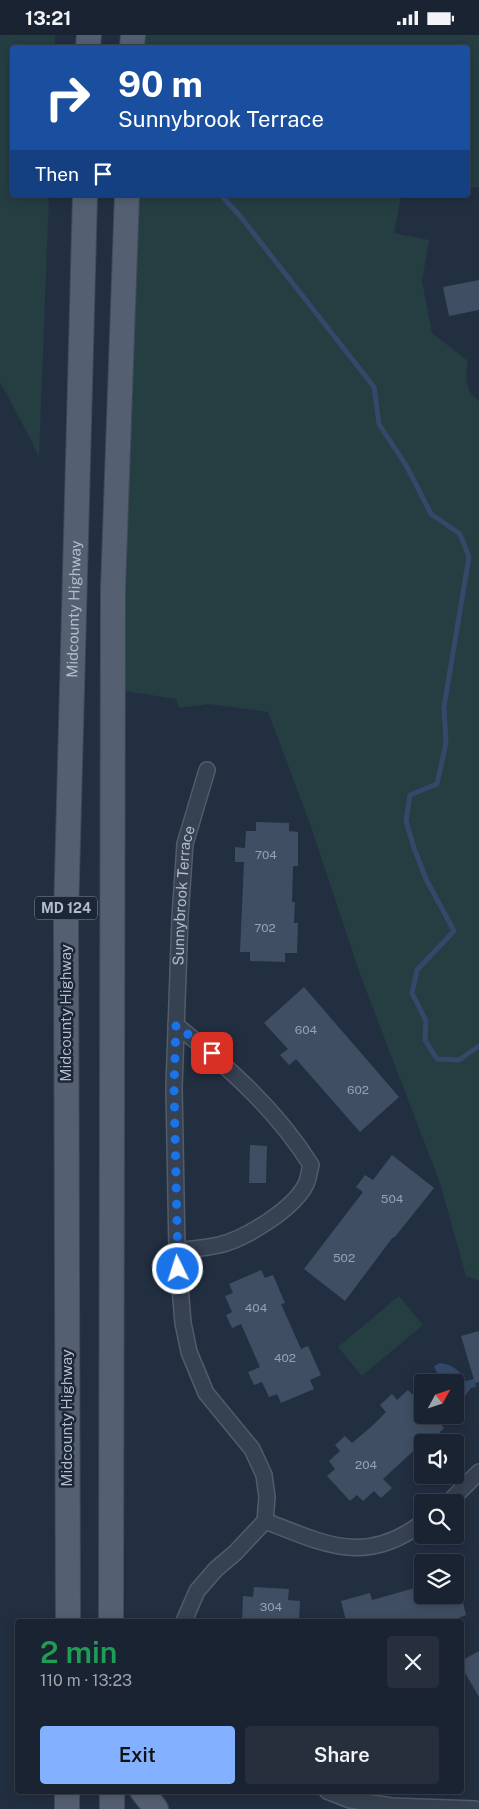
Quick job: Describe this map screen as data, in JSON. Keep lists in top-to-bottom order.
{
  "streets": {
    "main road": ["Midcounty Highway", "MD 124"],
    "street": ["Sunnybrook Terrace"]
  },
  "house_numbers": [
    "704",
    "702",
    "604",
    "602",
    "504",
    "502",
    "404",
    "402",
    "204",
    "304"
  ],
  "north": "top right",
  "page": {
    "status": "13:21",
    "turn": ["90 m", "Sunnybrook Terrace"],
    "then": "Then",
    "heading": ["2 min", "110 m · 13:23"],
    "buttons": ["Exit", "Share"]
  }
}
